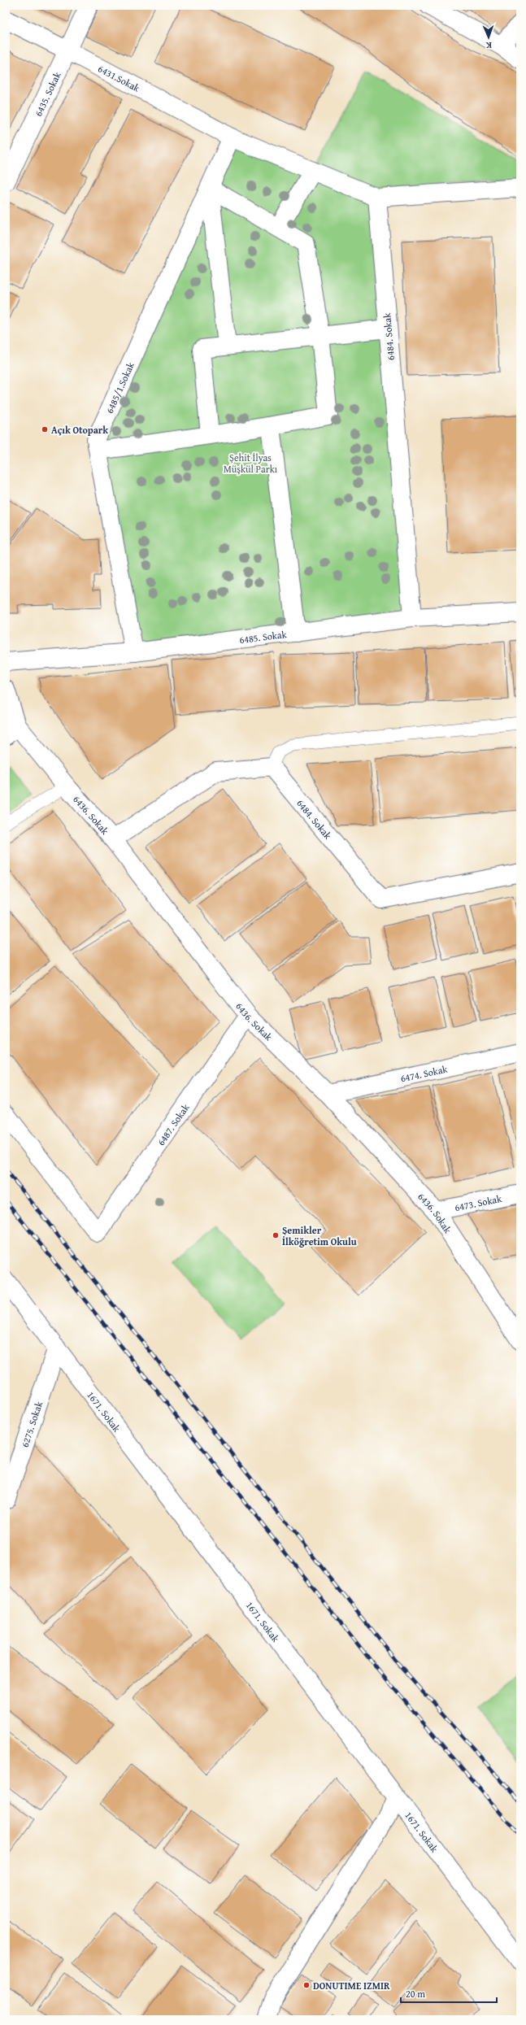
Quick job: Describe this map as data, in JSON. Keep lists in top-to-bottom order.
{
  "streets": {
    "street": [
      "6431.Sokak",
      "6435. Sokak",
      "6484. Sokak",
      "6485/1.Sokak",
      "6485. Sokak",
      "6436. Sokak",
      "6474. Sokak",
      "6487. Sokak",
      "6473. Sokak",
      "1671. Sokak",
      "6275. Sokak"
    ]
  },
  "crossings": [
    ["6431.Sokak", "6435. Sokak"],
    ["6431.Sokak", "6484. Sokak"],
    ["6431.Sokak", "6485/1.Sokak"],
    ["6484. Sokak", "6485. Sokak"],
    ["6485/1.Sokak", "6485. Sokak"],
    ["6436. Sokak", "6474. Sokak"],
    ["6436. Sokak", "6487. Sokak"],
    ["6436. Sokak", "6473. Sokak"],
    ["1671. Sokak", "6275. Sokak"]
  ],
  "parks": ["Şehit İlyas Müşkül Parkı"],
  "places": ["Açık Otopark", "Şemikler İlköğretim Okulu", "DONUTIME IZMIR"],
  "scale_bar": "20 m",
  "north": "bottom"
}
